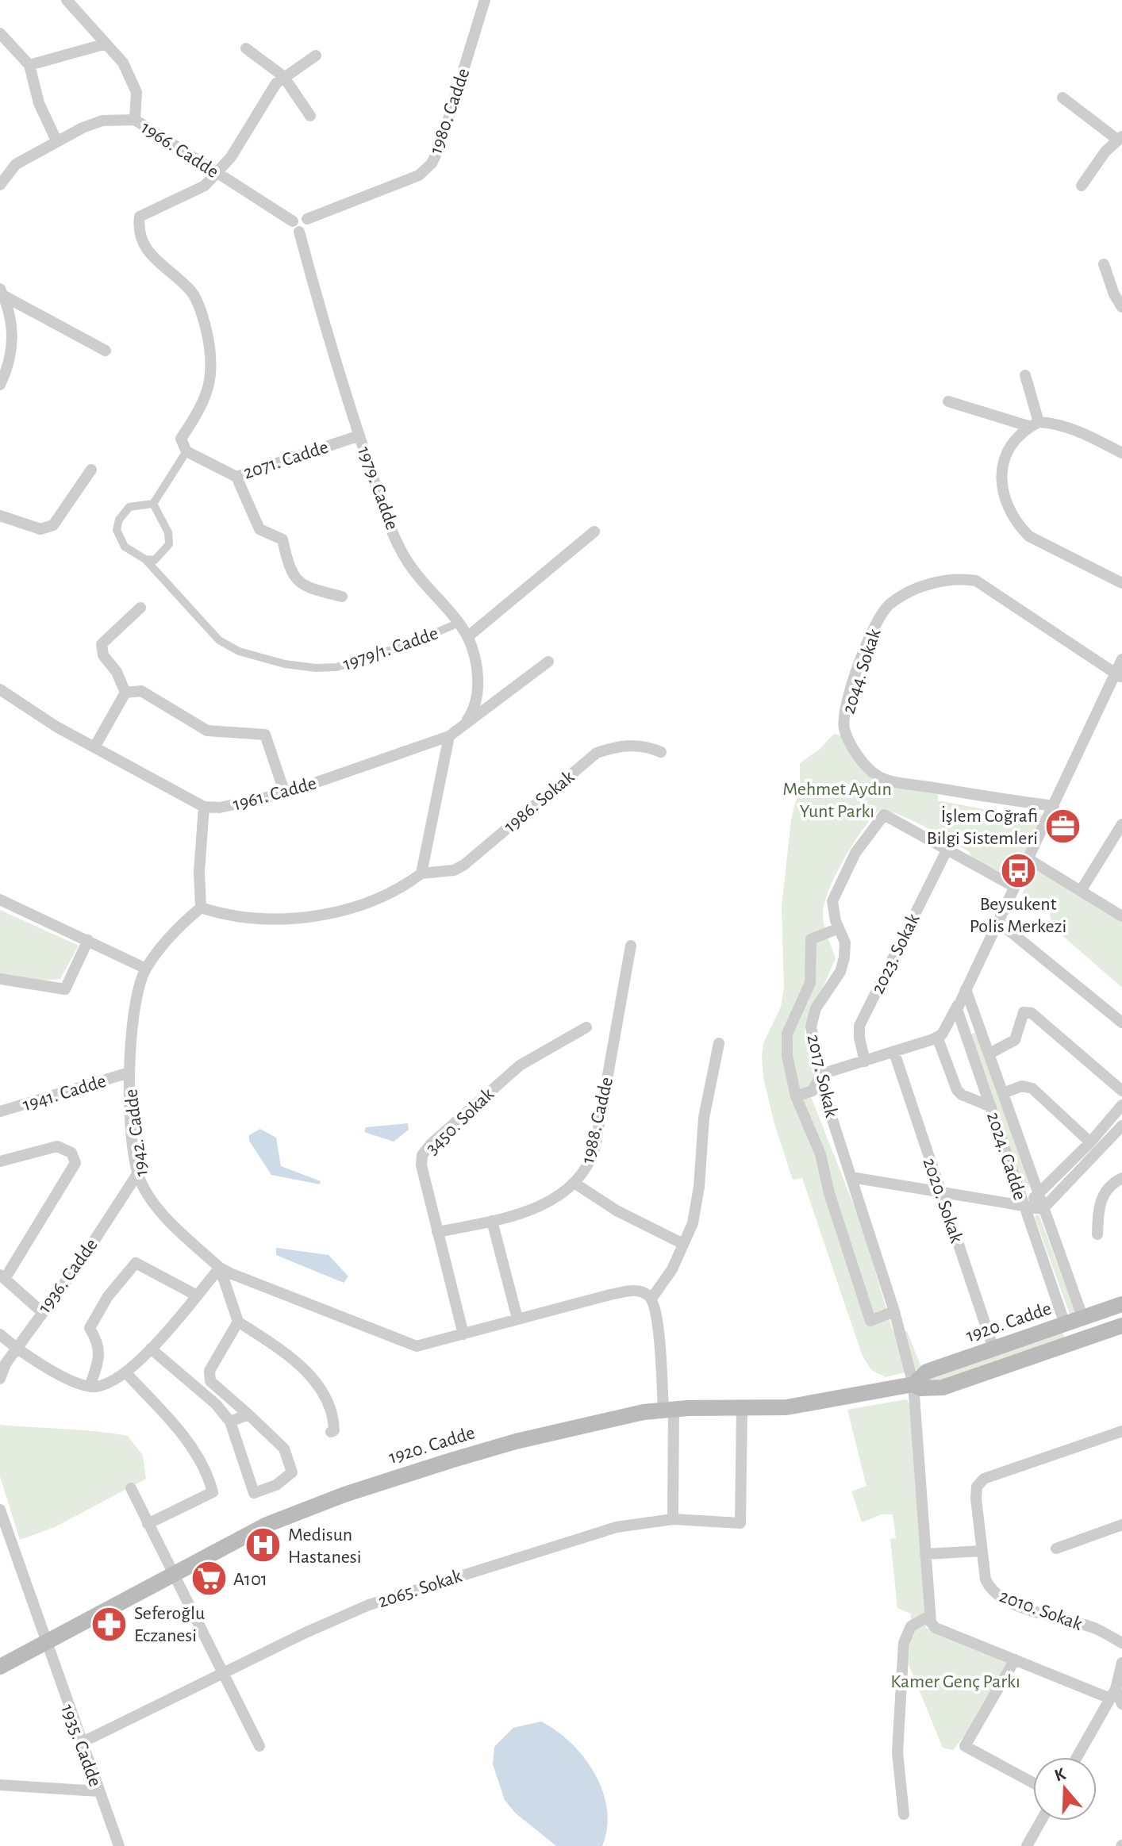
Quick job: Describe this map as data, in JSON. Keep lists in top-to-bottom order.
{
  "streets": {
    "main road": ["1920. Cadde"],
    "street": [
      "1980. Cadde",
      "1966. Cadde",
      "2071. Cadde",
      "1979. Cadde",
      "1979/1. Cadde",
      "2044. Sokak",
      "1961. Cadde",
      "1986. Sokak",
      "2023. Sokak",
      "2017. Sokak",
      "1941. Cadde",
      "1988. Cadde",
      "3450. Sokak",
      "1942. Cadde",
      "2024. Cadde",
      "2020. Sokak",
      "1936. Cadde",
      "2065. Sokak",
      "2010. Sokak",
      "1935. Cadde"
    ]
  },
  "crossings": [
    ["1980. Cadde", "1966. Cadde"],
    ["1980. Cadde", "1979. Cadde"],
    ["1966. Cadde", "1979. Cadde"],
    ["2071. Cadde", "1979. Cadde"],
    ["1979. Cadde", "1979/1. Cadde"],
    ["1979. Cadde", "1961. Cadde"],
    ["2023. Sokak", "2017. Sokak"],
    ["2017. Sokak", "1920. Cadde"],
    ["1941. Cadde", "1942. Cadde"],
    ["1988. Cadde", "3450. Sokak"],
    ["3450. Sokak", "1942. Cadde"],
    ["1942. Cadde", "1936. Cadde"],
    ["2024. Cadde", "1920. Cadde"],
    ["2020. Sokak", "1920. Cadde"],
    ["1920. Cadde", "2065. Sokak"],
    ["1920. Cadde", "1935. Cadde"],
    ["2065. Sokak", "1935. Cadde"]
  ],
  "parks": ["Mehmet Aydın Yunt Parkı", "Kamer Genç Parkı"],
  "places": {
    "office": ["İşlem Coğrafi Bilgi Sistemleri"],
    "bus stop": ["Beysukent Polis Merkezi"],
    "hospital": ["Medisun Hastanesi"],
    "supermarket": ["A101"],
    "pharmacy": ["Seferoğlu Eczanesi"]
  },
  "north": "top"
}
